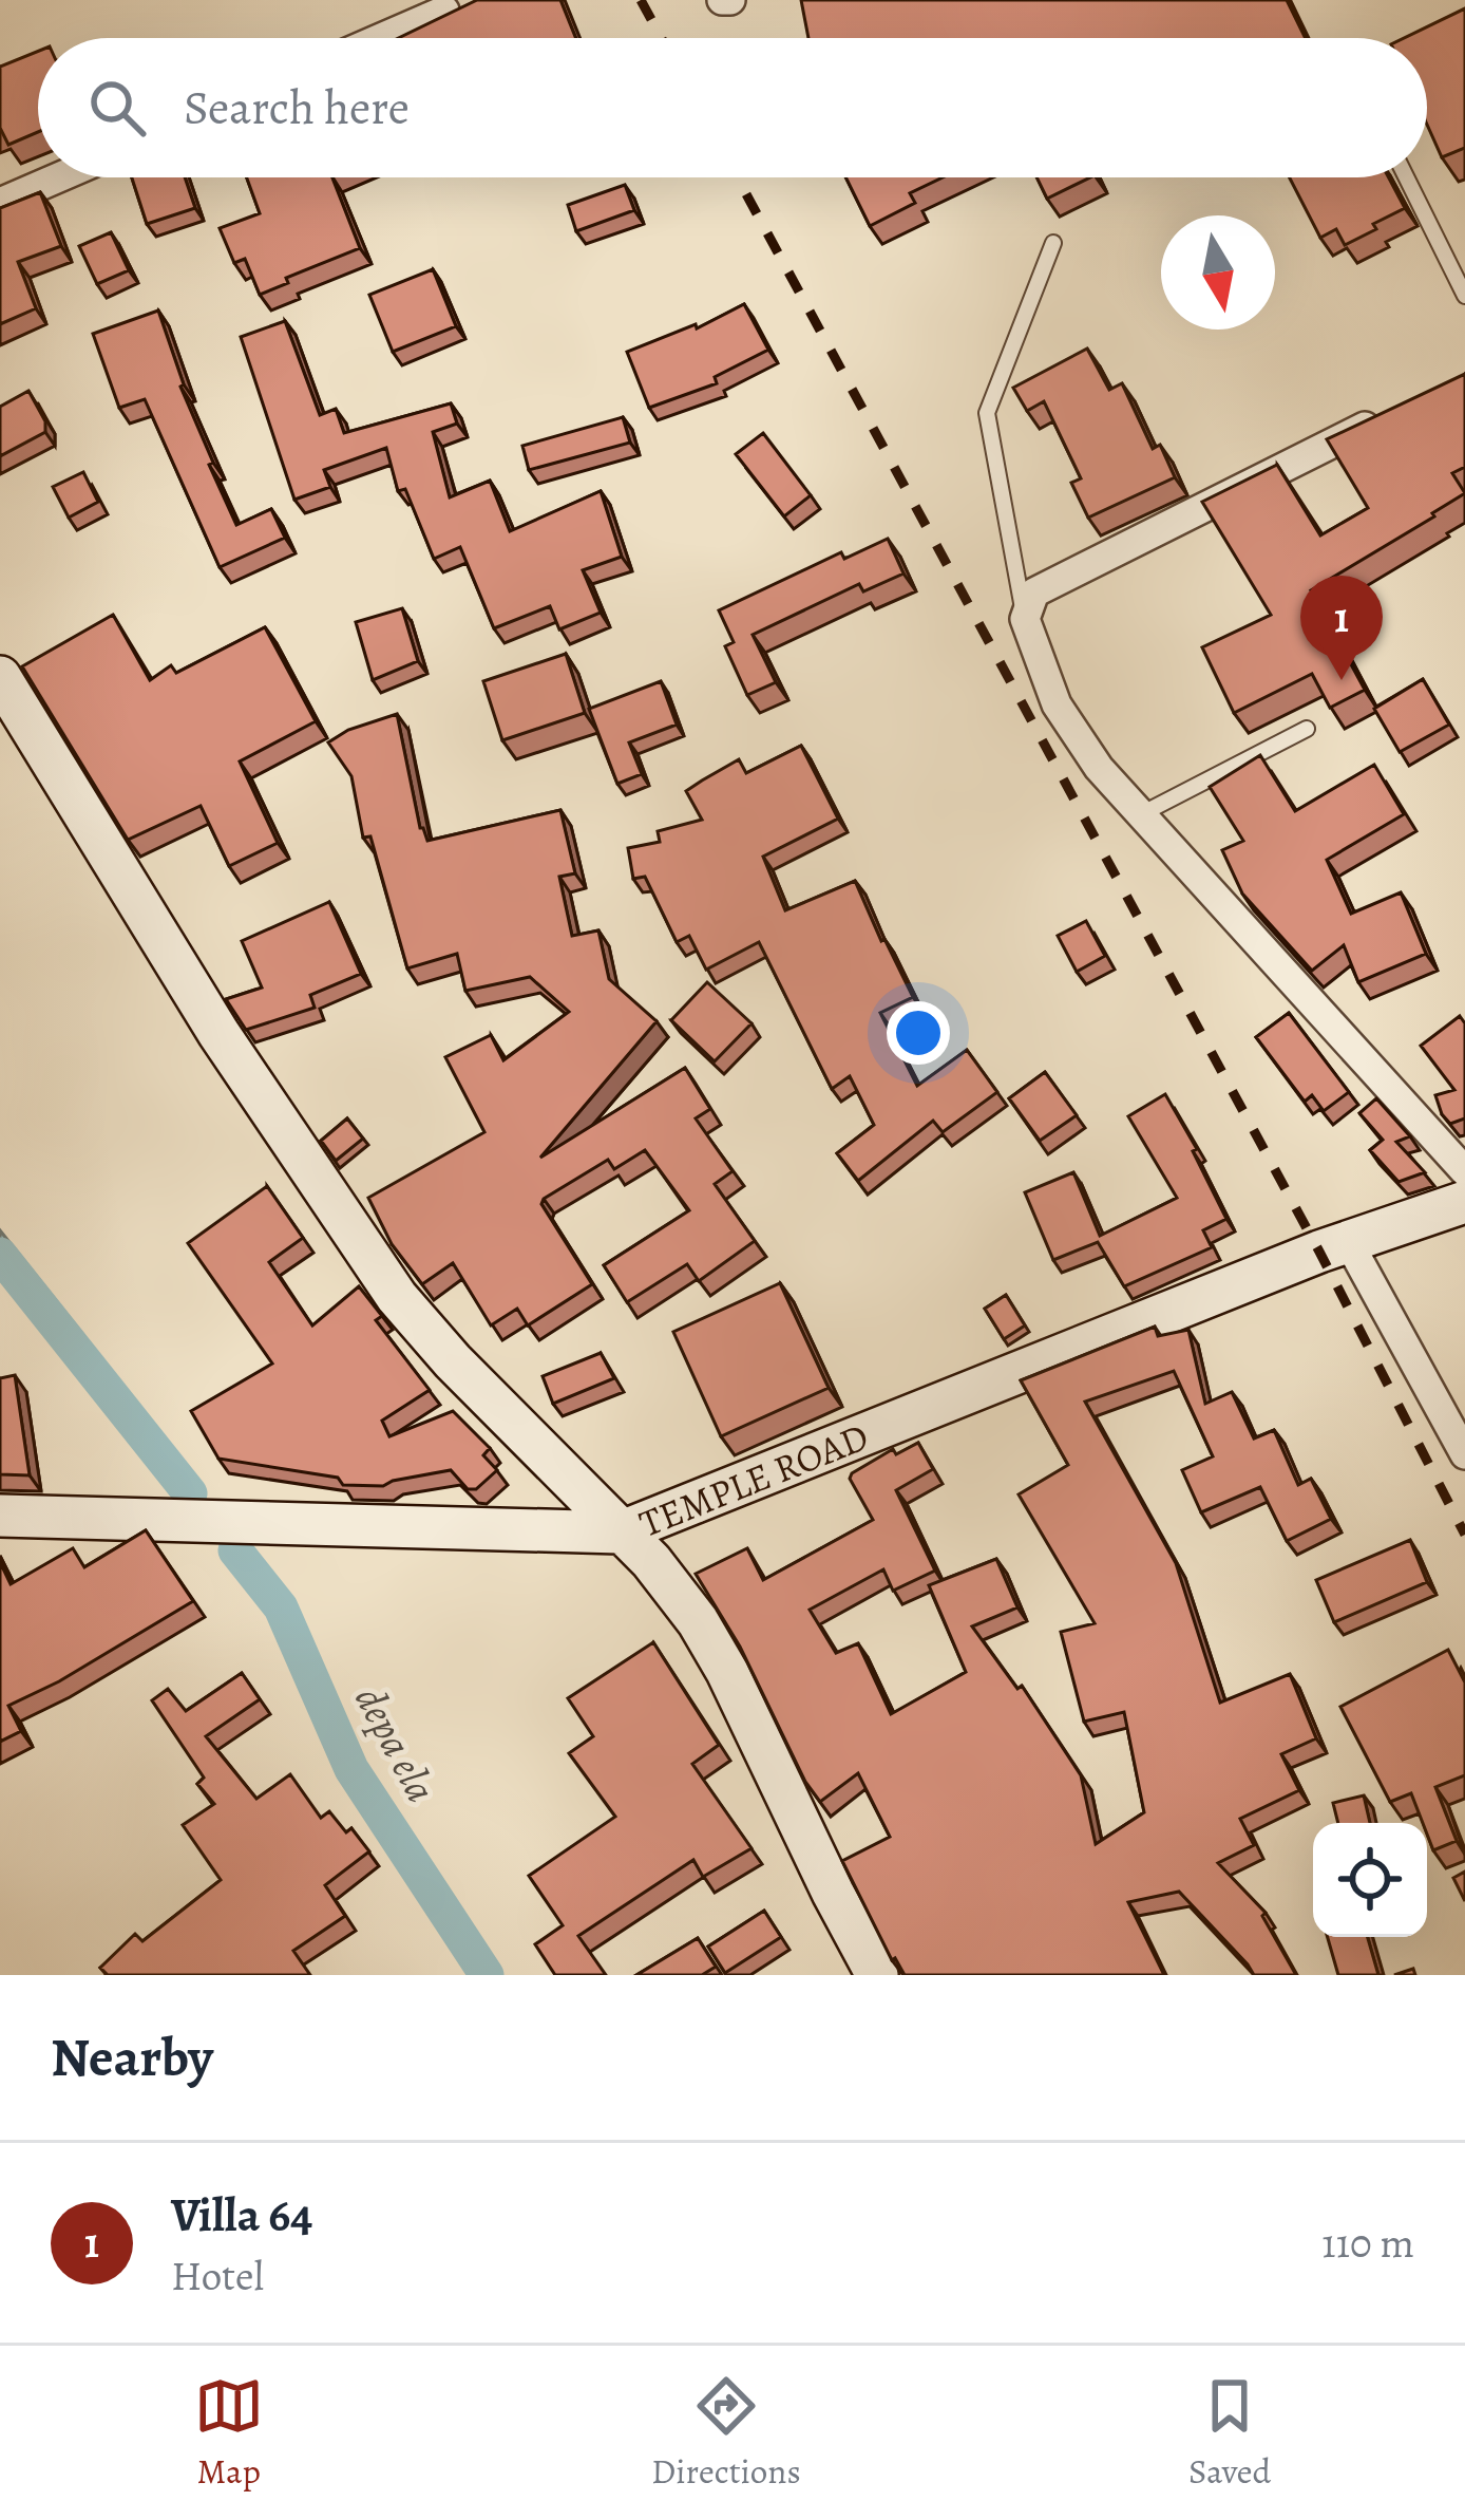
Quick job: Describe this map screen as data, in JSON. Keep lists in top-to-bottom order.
{
  "streets": {
    "street": ["TEMPLE ROAD"]
  },
  "water": ["depa ela"],
  "north": "bottom",
  "page": {
    "search": "Search here",
    "pins": "1",
    "heading": "Nearby",
    "list": [
      {
        "mark": "1",
        "name": "Villa 64",
        "note": "Hotel",
        "value": "110 m"
      }
    ],
    "nav": ["Map", "Directions", "Saved"]
  }
}
